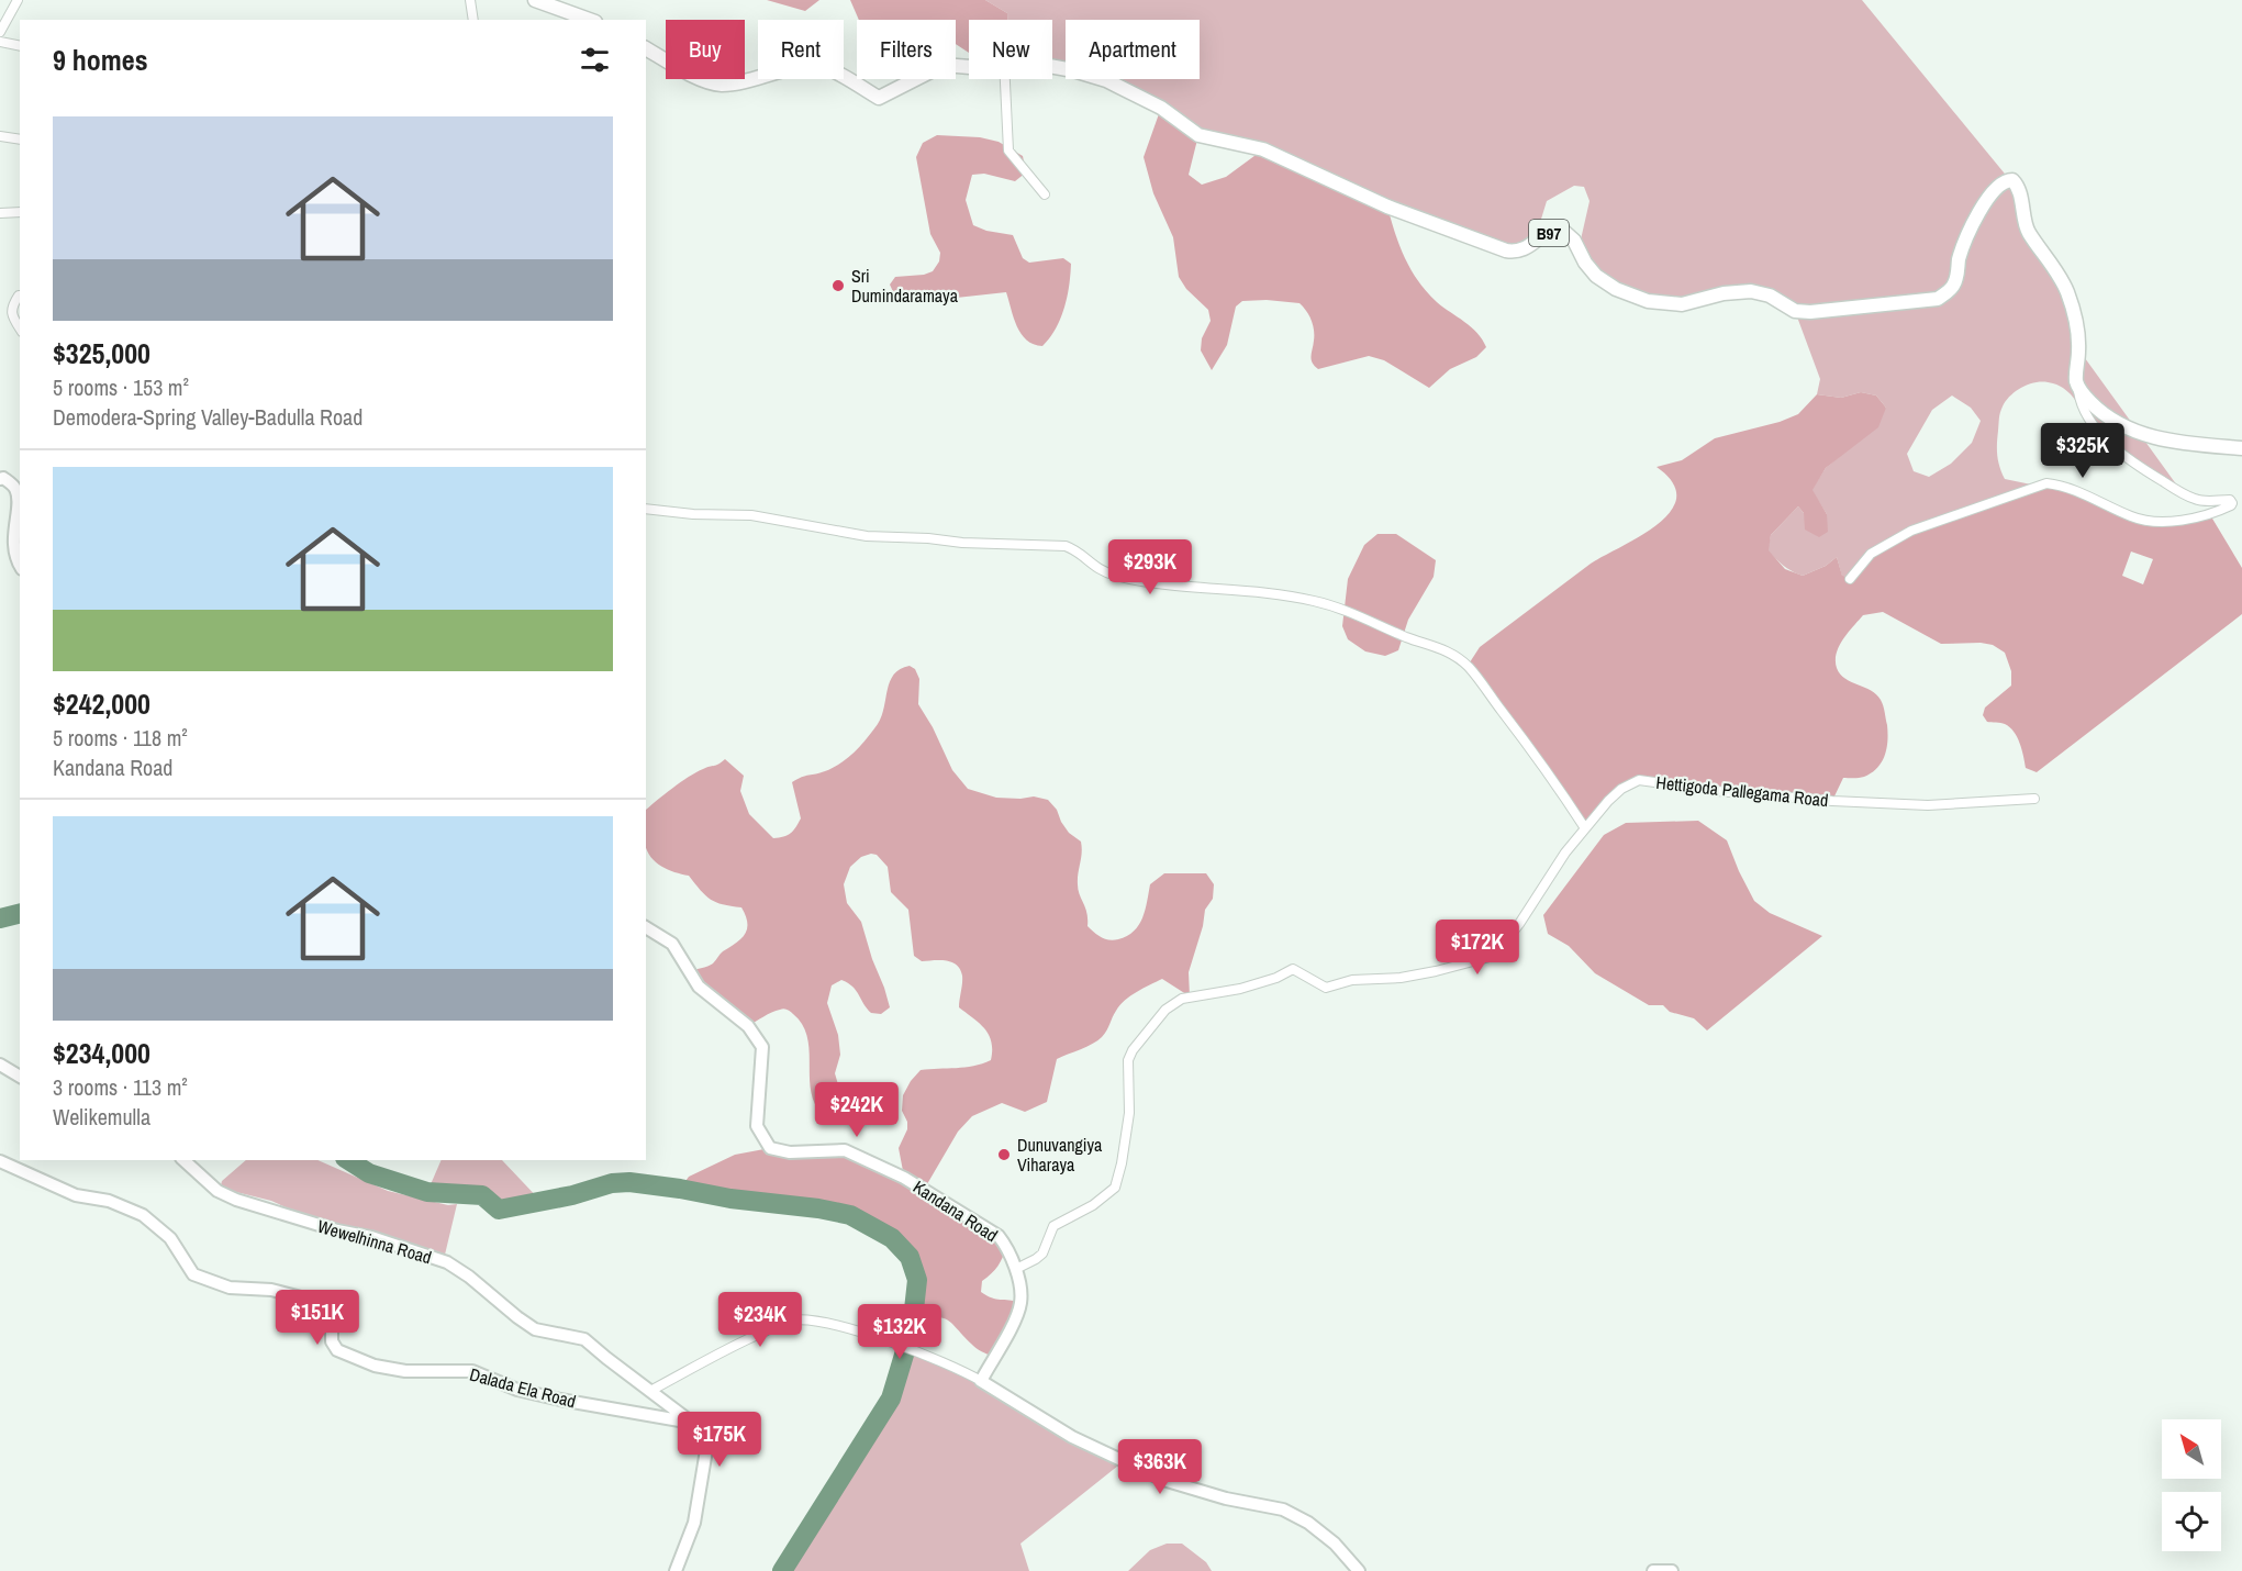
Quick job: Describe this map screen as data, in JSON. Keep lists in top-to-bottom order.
{
  "streets": {
    "main road": ["B97"],
    "street": [
      "Hettigoda Pallegama Road",
      "Kandana Road",
      "Wewelhinna Road",
      "Dalada Ela Road"
    ]
  },
  "crossings": [
    ["Hettigoda Pallegama Road", "Kandana Road"],
    ["Wewelhinna Road", "Dalada Ela Road"]
  ],
  "places": ["Sri Dumindaramaya", "Dunuvangiya Viharaya"],
  "north": "top left",
  "page": {
    "chip": [
      "Buy",
      "Rent",
      "Filters",
      "New",
      "Apartment"
    ],
    "heading": "9 homes",
    "list": [
      {
        "name": "$325,000",
        "note": "5 rooms · 153 m² · Demodera-Spring Valley-Badulla Road"
      },
      {
        "name": "$242,000",
        "note": "5 rooms · 118 m² · Kandana Road"
      },
      {
        "name": "$234,000",
        "note": "3 rooms · 113 m² · Welikemulla"
      }
    ],
    "price": [
      "$325K",
      "$293K",
      "$172K",
      "$242K",
      "$151K",
      "$234K",
      "$132K",
      "$175K",
      "$363K"
    ]
  }
}
